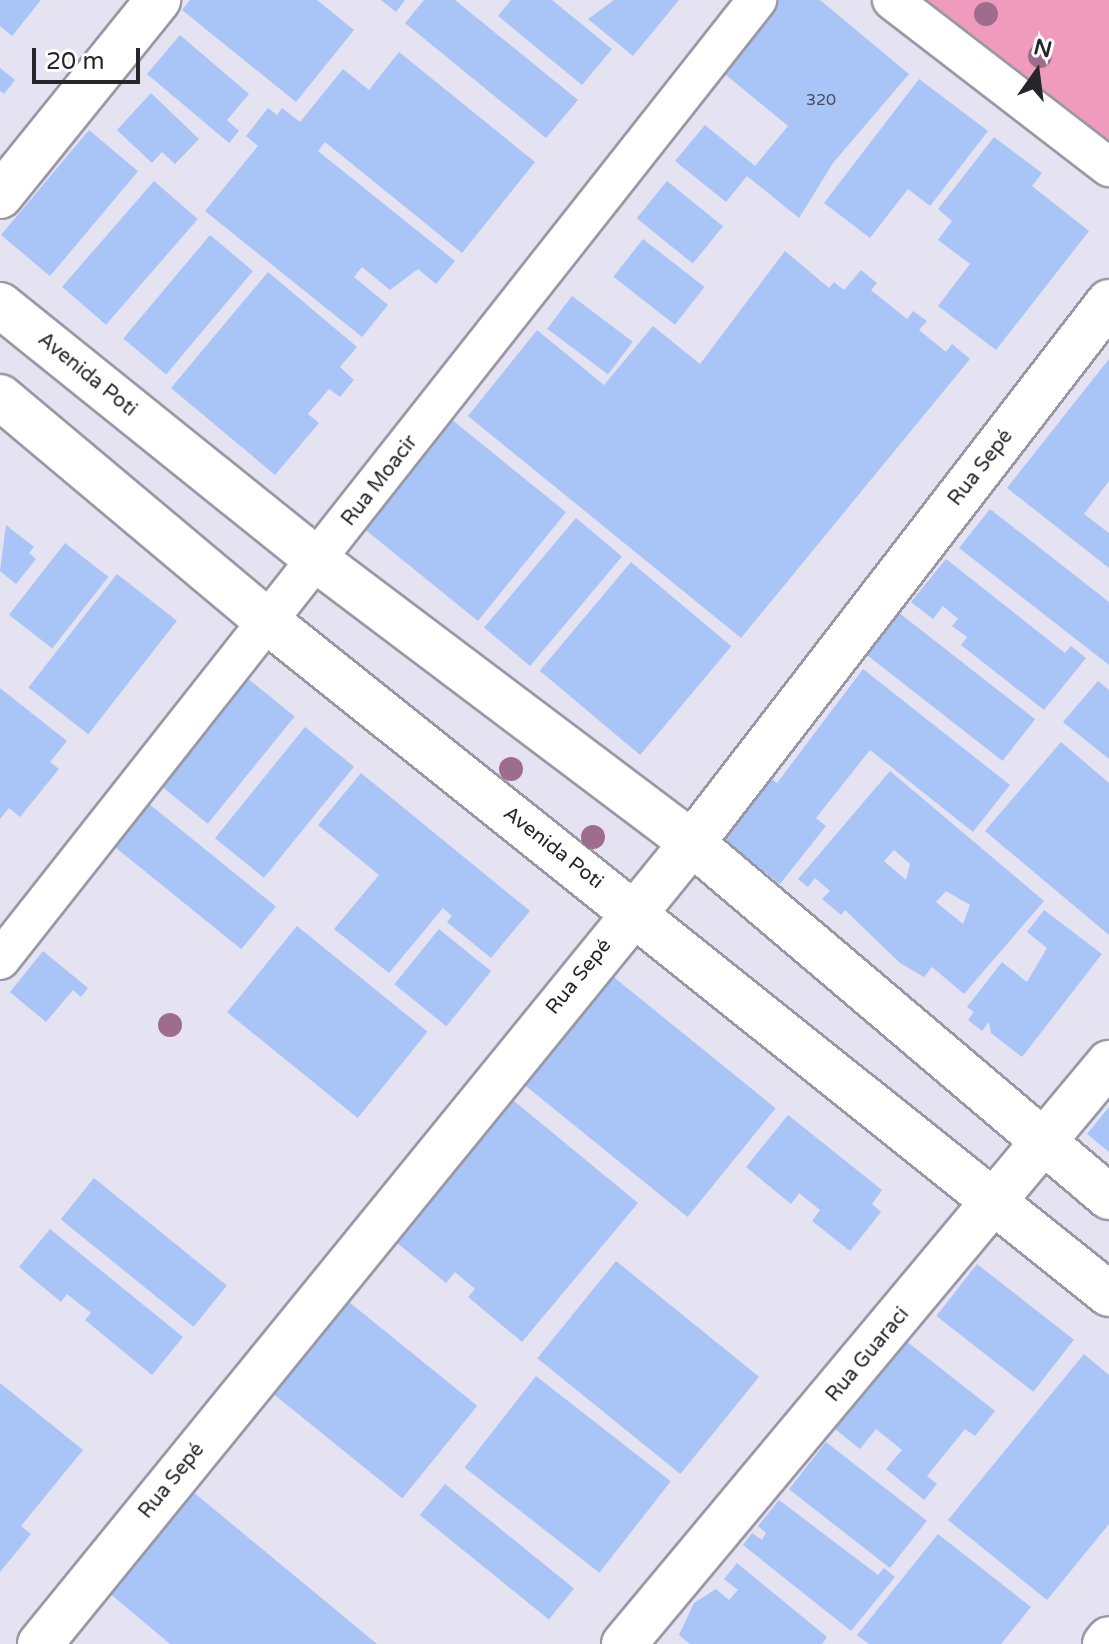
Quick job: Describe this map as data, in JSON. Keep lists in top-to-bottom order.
{
  "streets": {
    "main road": ["Avenida Poti", "Rua Sepé", "Rua Guaraci"],
    "street": ["Rua Moacir"]
  },
  "crossings": [
    ["Avenida Poti", "Rua Sepé"],
    ["Avenida Poti", "Rua Moacir"],
    ["Avenida Poti", "Rua Guaraci"]
  ],
  "house_numbers": ["320"],
  "scale_bar": "20 m",
  "north": "top"
}
